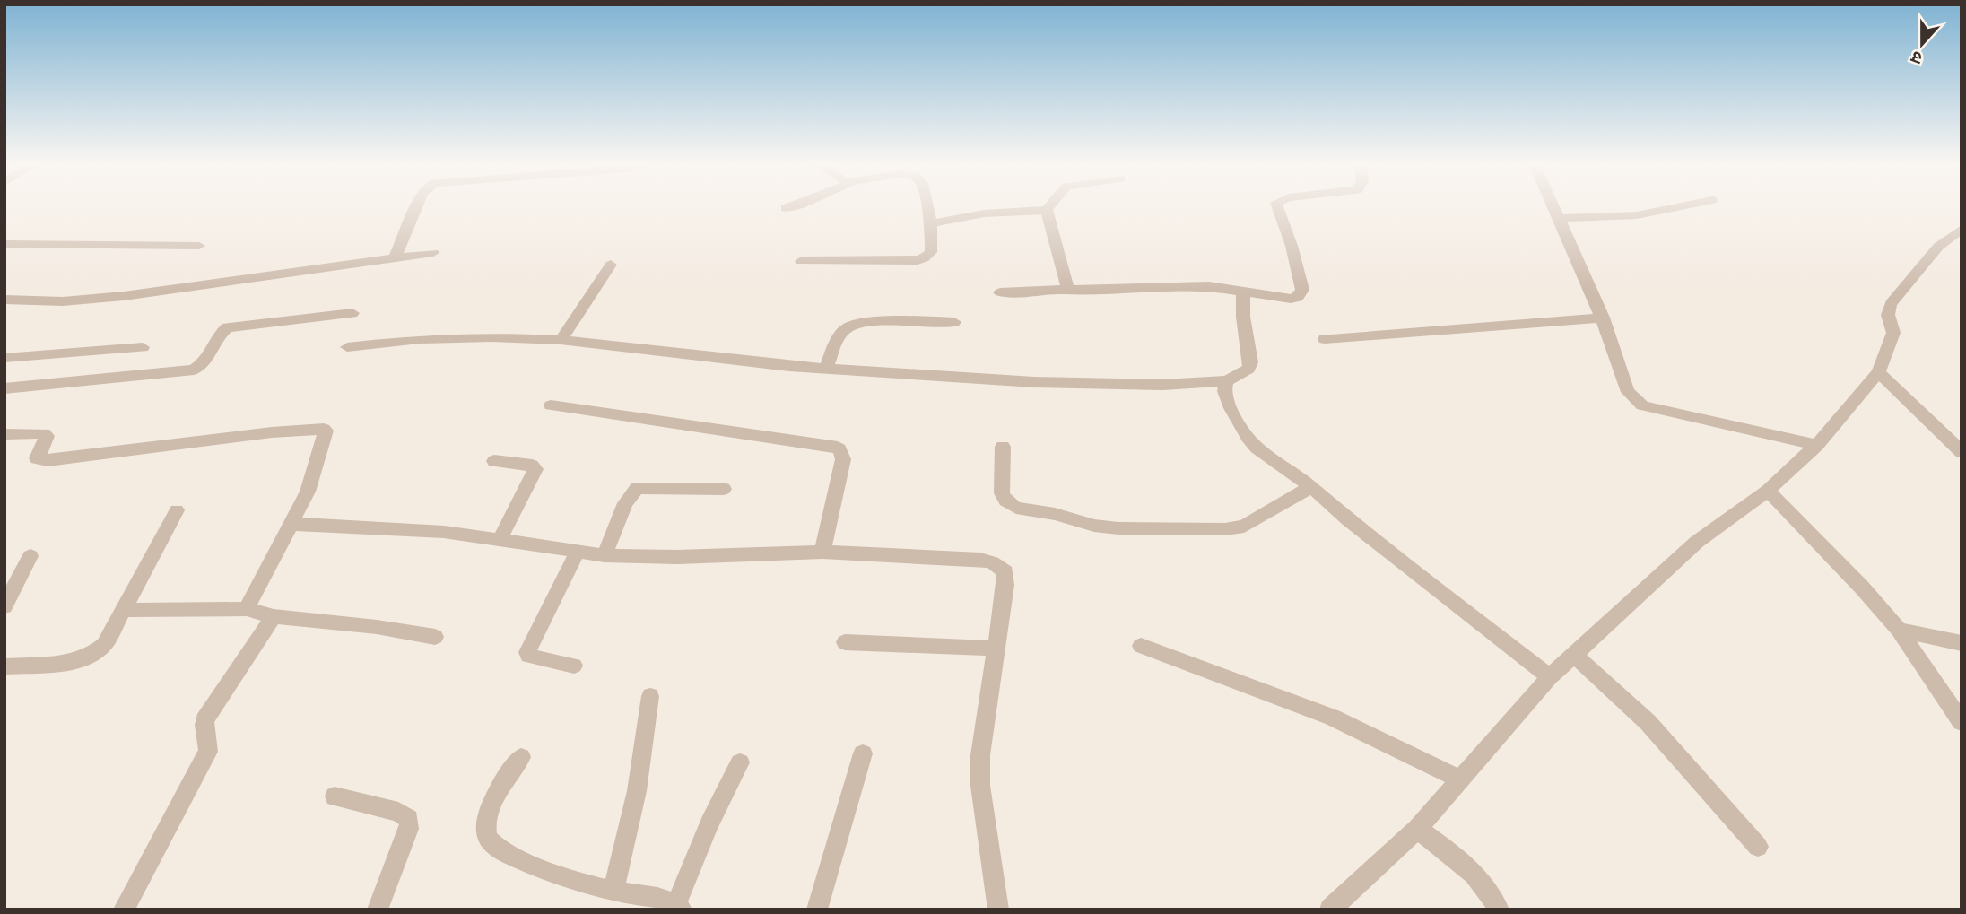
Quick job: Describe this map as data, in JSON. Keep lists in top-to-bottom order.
{
  "north": "bottom"
}
